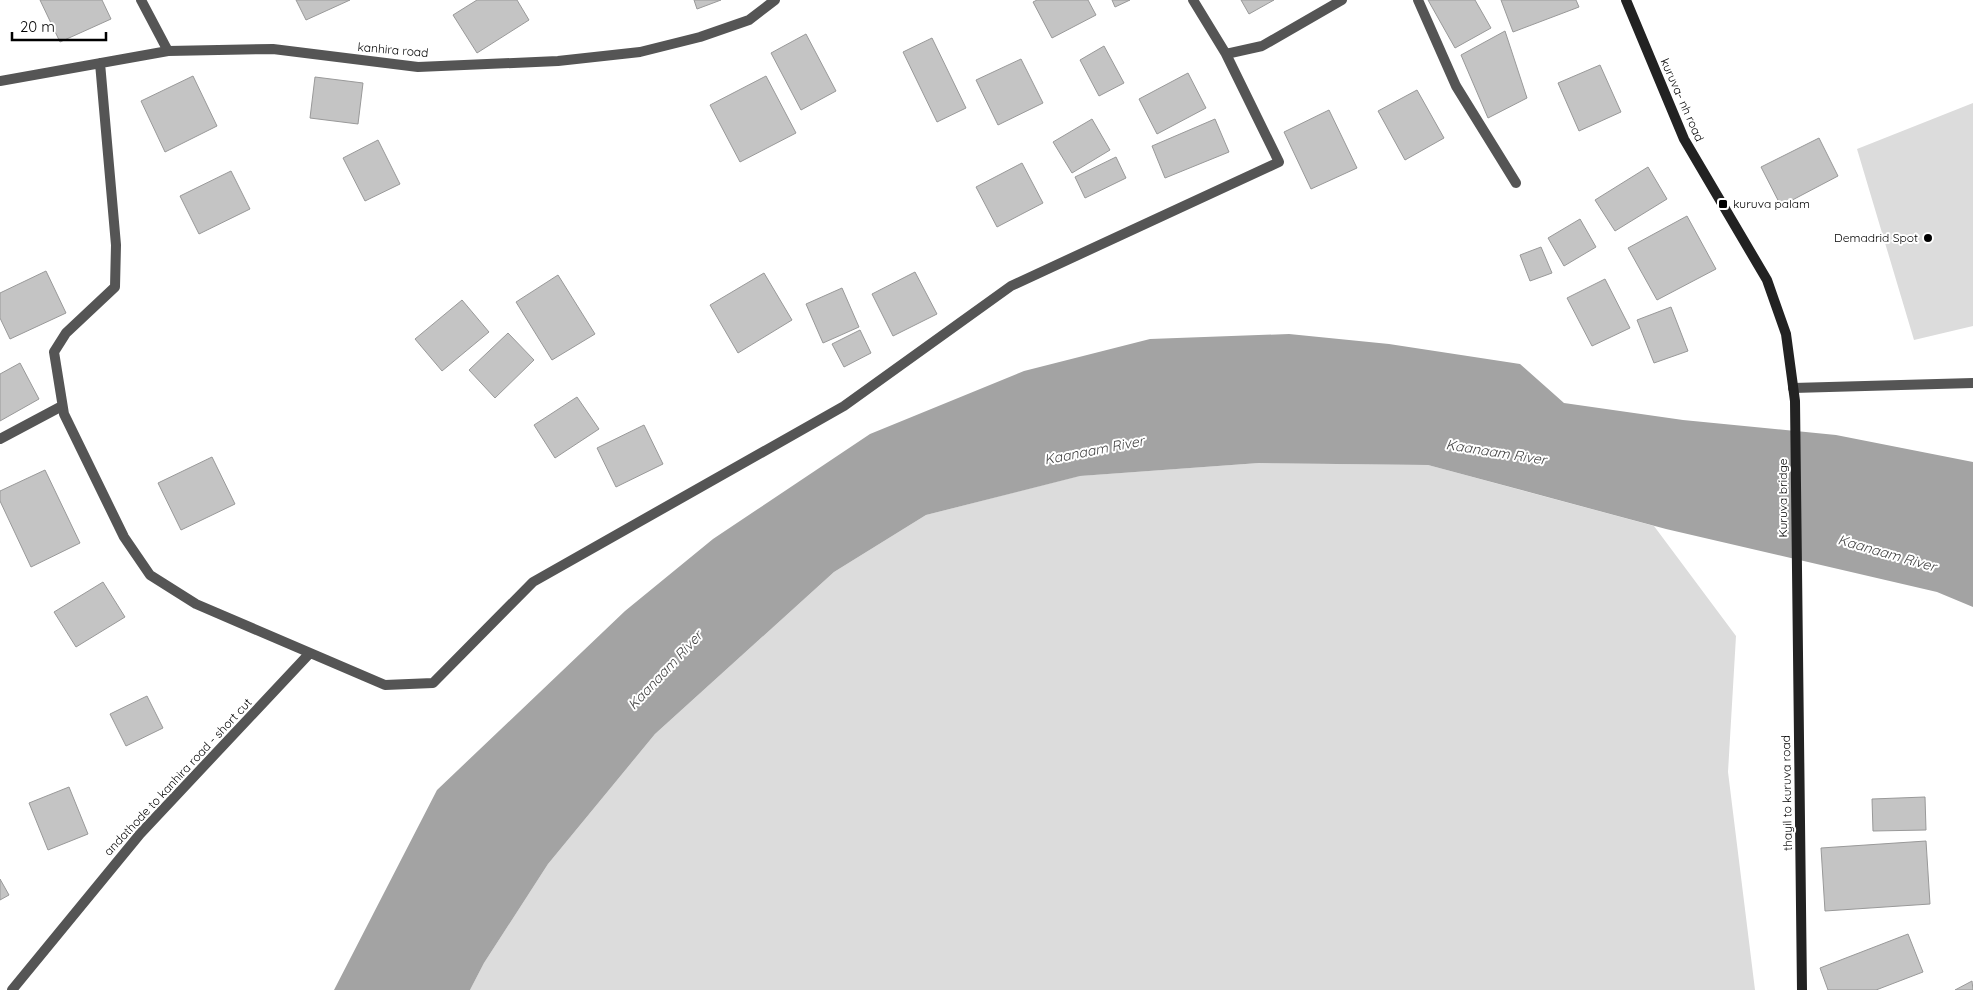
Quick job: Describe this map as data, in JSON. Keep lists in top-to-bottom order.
{
  "streets": {
    "main road": ["kuruva- nh road", "Kuruva bridge", "thayil to kuruva road"],
    "street": ["kanhira road", "andathode to kanhira road - short cut"]
  },
  "crossings": [
    ["kuruva- nh road", "Kuruva bridge"],
    ["Kuruva bridge", "thayil to kuruva road"]
  ],
  "water": ["Kaanaam River"],
  "places": {
    "transit": ["kuruva palam"],
    "other": ["Demadrid Spot"]
  },
  "scale_bar": "20 m"
}
